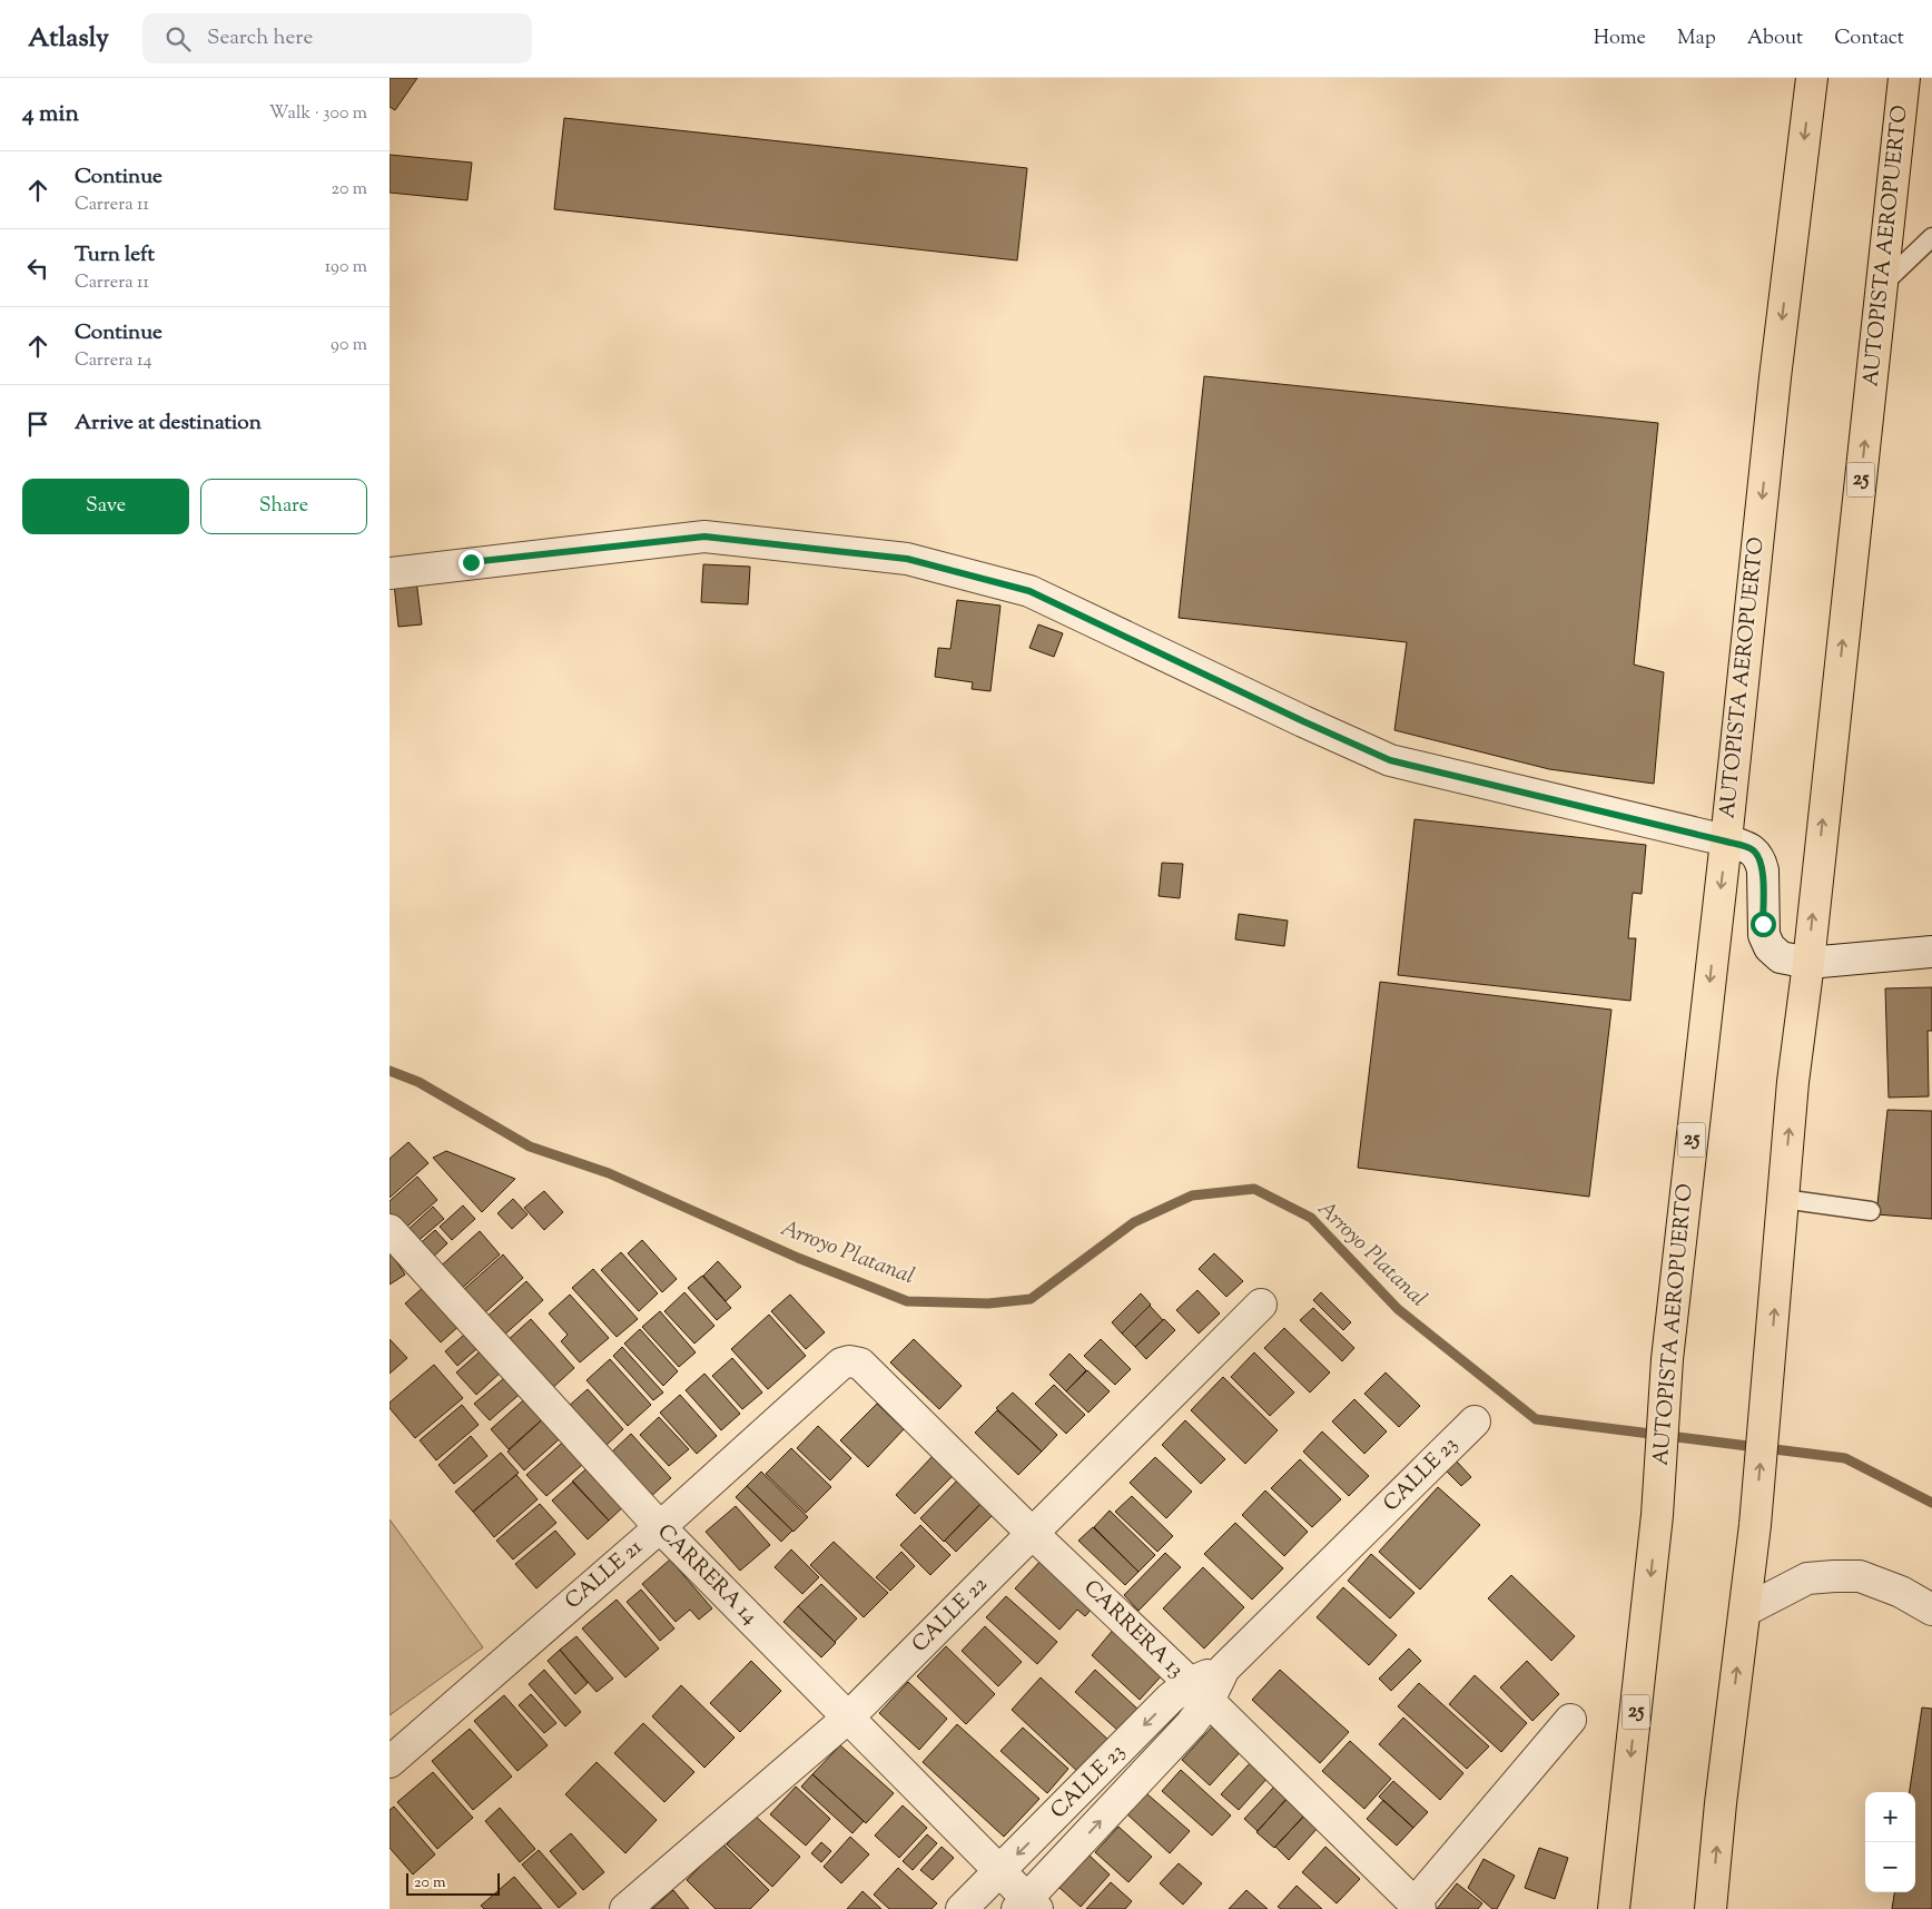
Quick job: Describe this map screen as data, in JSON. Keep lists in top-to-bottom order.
{
  "streets": {
    "highway": ["AUTOPISTA AEROPUERTO", "25"],
    "street": [
      "CALLE 23",
      "CALLE 21",
      "CARRERA 14",
      "CALLE 22",
      "CARRERA 13"
    ]
  },
  "crossings": [
    ["CALLE 23", "CARRERA 14"],
    ["CALLE 23", "CARRERA 13"],
    ["CALLE 21", "CARRERA 14"],
    ["CALLE 21", "CARRERA 13"],
    ["CARRERA 14", "CALLE 22"],
    ["CALLE 22", "CARRERA 13"]
  ],
  "water": ["Arroyo Platanal"],
  "scale_bar": "20 m",
  "page": {
    "header": "Atlasly",
    "search": "Search here",
    "nav": [
      "Home",
      "Map",
      "About",
      "Contact"
    ],
    "heading": ["4 min", "Walk · 300 m"],
    "list": [
      ["Continue", "Carrera 11", "20 m"],
      ["Turn left", "Carrera 11", "190 m"],
      ["Continue", "Carrera 14", "90 m"],
      "Arrive at destination"
    ],
    "buttons": ["Save", "Share"],
    "map_buttons": ["+", "−"],
    "scale": "20 m"
  }
}
